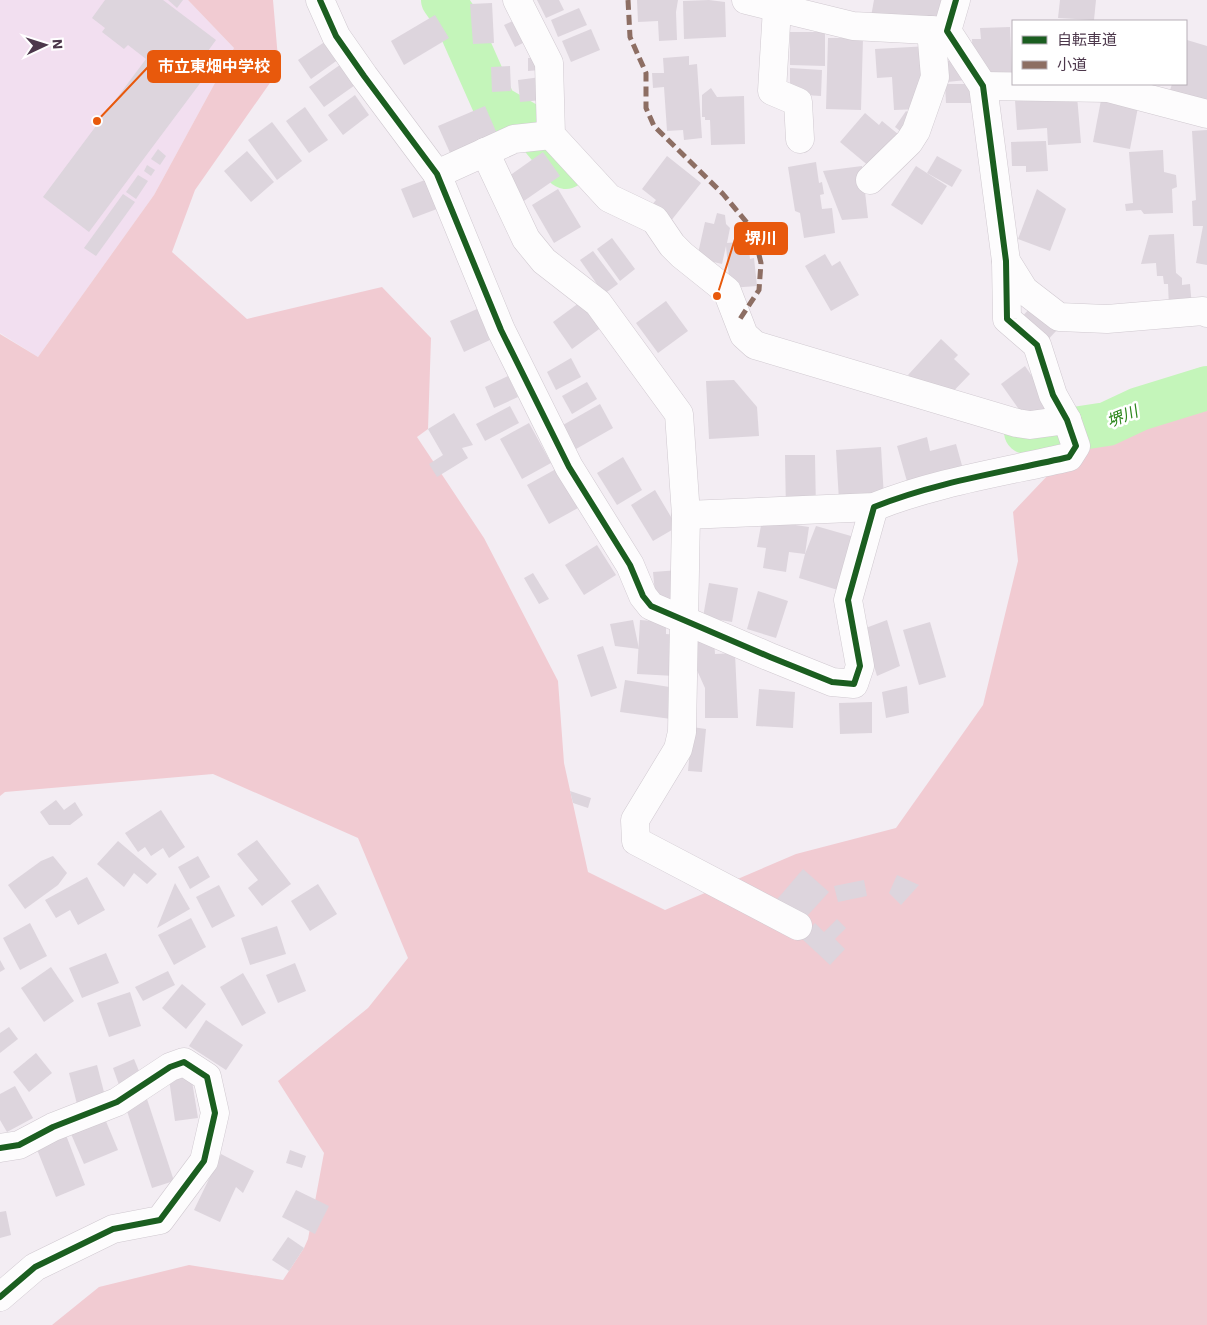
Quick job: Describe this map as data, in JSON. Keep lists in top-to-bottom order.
{
  "water": ["堺川"],
  "places": ["市立東畑中学校", "堺川"],
  "legend": ["自転車道", "小道"],
  "north": "right"
}
